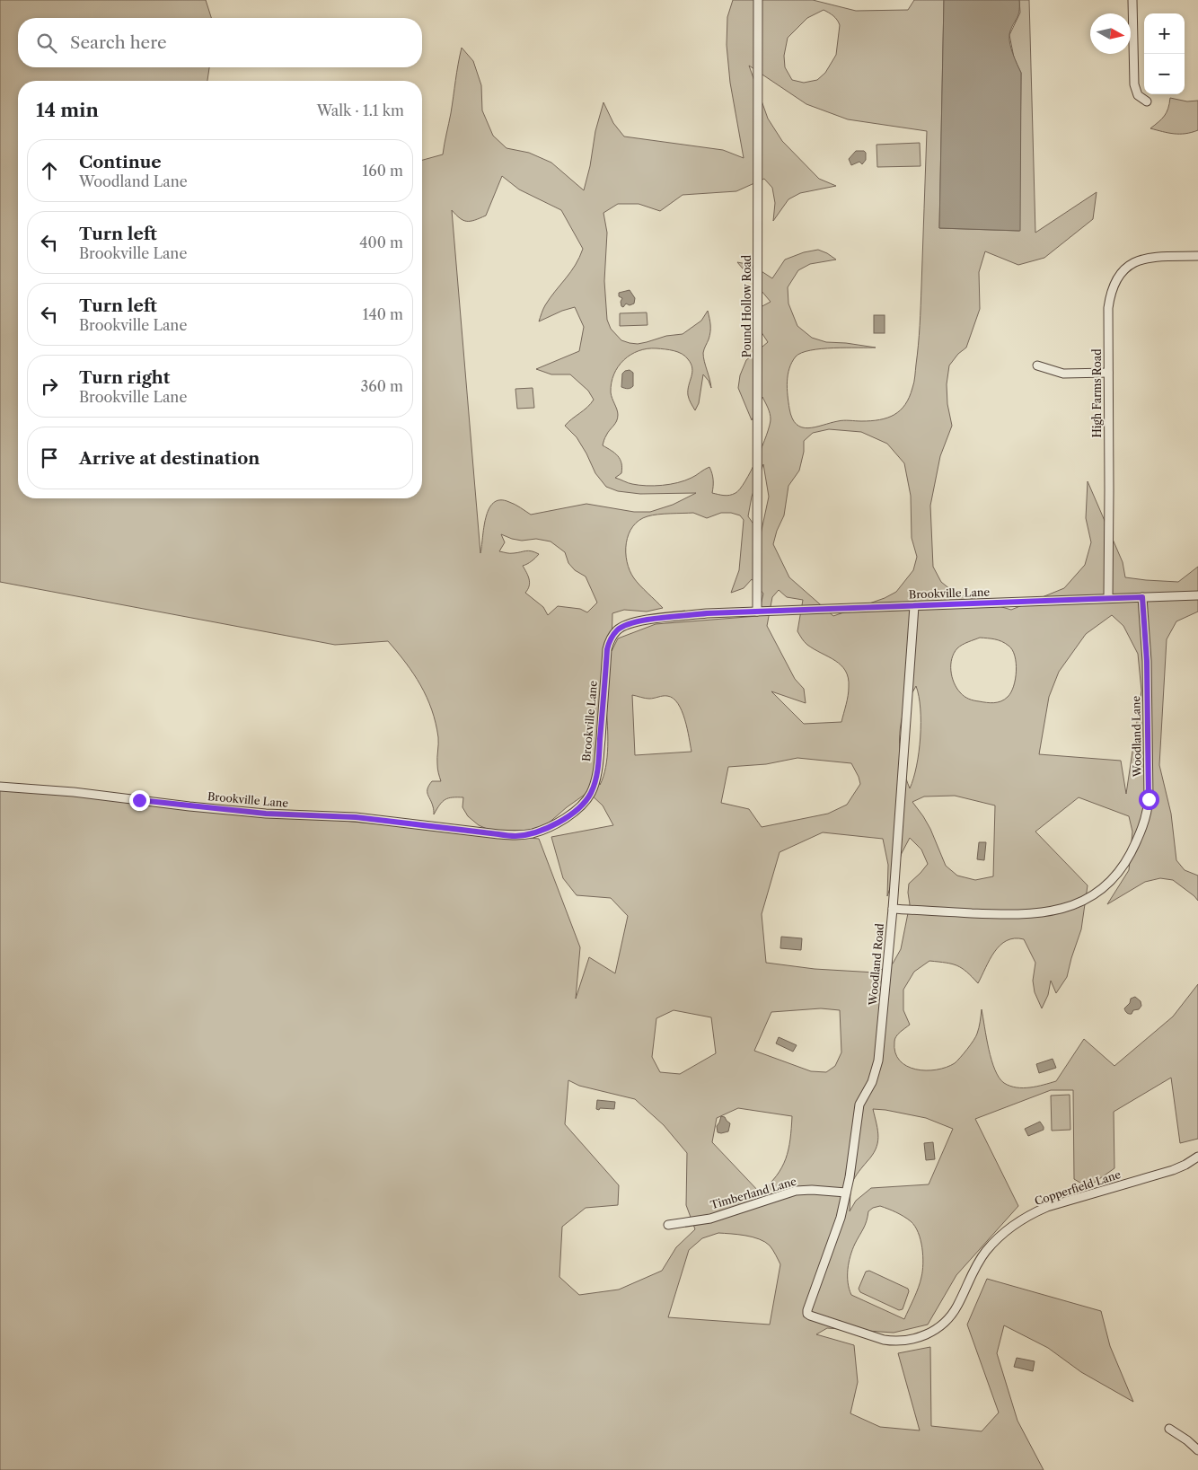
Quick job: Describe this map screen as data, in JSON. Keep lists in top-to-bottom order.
{
  "streets": {
    "street": [
      "Pound Hollow Road",
      "High Farms Road",
      "Brookville Lane",
      "Woodland Lane",
      "Woodland Road",
      "Copperfield Lane",
      "Timberland Lane"
    ]
  },
  "crossings": [
    ["Pound Hollow Road", "Brookville Lane"],
    ["High Farms Road", "Brookville Lane"],
    ["Brookville Lane", "Woodland Lane"],
    ["Brookville Lane", "Woodland Road"],
    ["Woodland Lane", "Woodland Road"],
    ["Woodland Road", "Copperfield Lane"],
    ["Woodland Road", "Timberland Lane"]
  ],
  "north": "right",
  "page": {
    "map_buttons": ["+", "−"],
    "search": "Search here",
    "heading": ["14 min", "Walk · 1.1 km"],
    "list": [
      ["Continue", "Woodland Lane", "160 m"],
      ["Turn left", "Brookville Lane", "400 m"],
      ["Turn left", "Brookville Lane", "140 m"],
      ["Turn right", "Brookville Lane", "360 m"],
      "Arrive at destination"
    ]
  }
}
